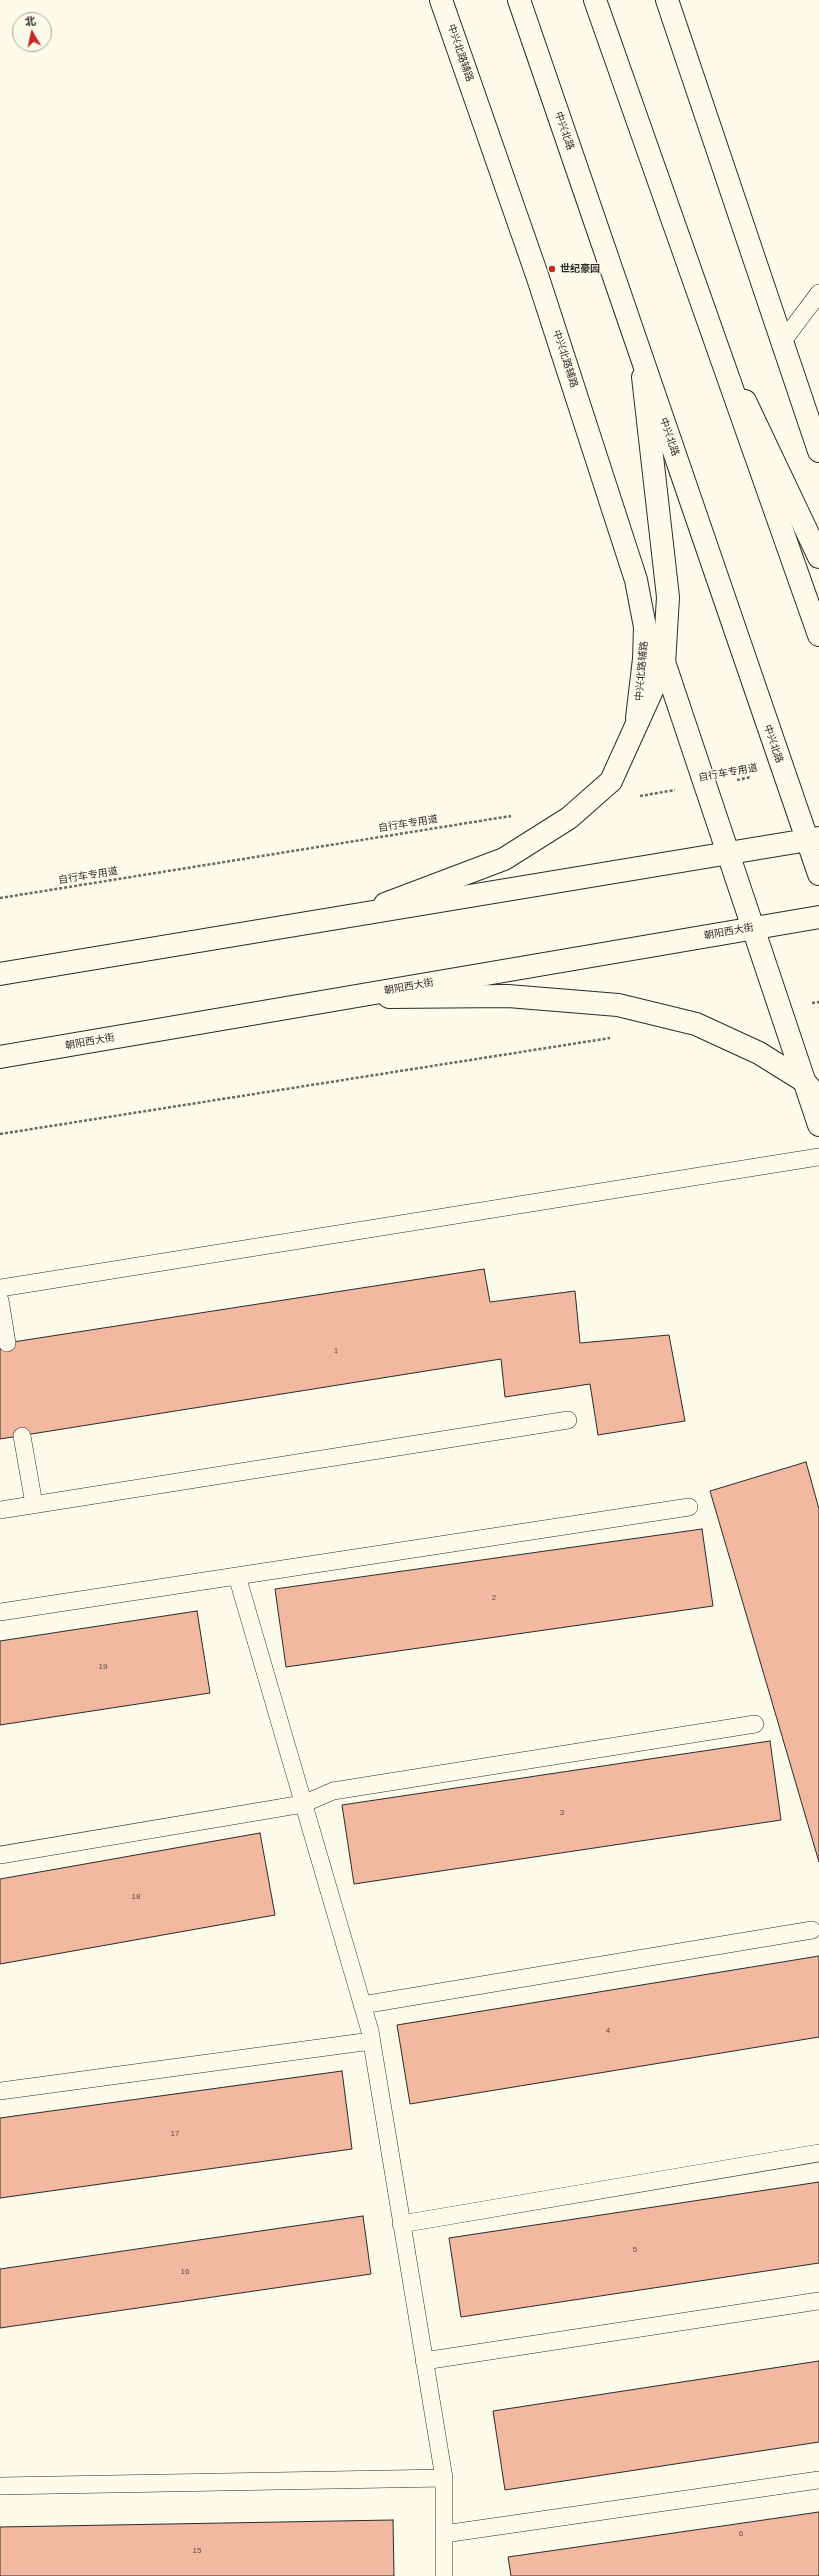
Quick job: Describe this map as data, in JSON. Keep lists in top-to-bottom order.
{
  "streets": {
    "main road": ["中兴北路辅路", "中兴北路", "朝阳西大街"],
    "path": ["自行车专用道"]
  },
  "crossings": [
    ["中兴北路", "自行车专用道"]
  ],
  "places": ["世纪豪园"],
  "house_numbers": [
    "1",
    "2",
    "19",
    "3",
    "18",
    "4",
    "17",
    "5",
    "16",
    "6",
    "15"
  ],
  "north": "top"
}
